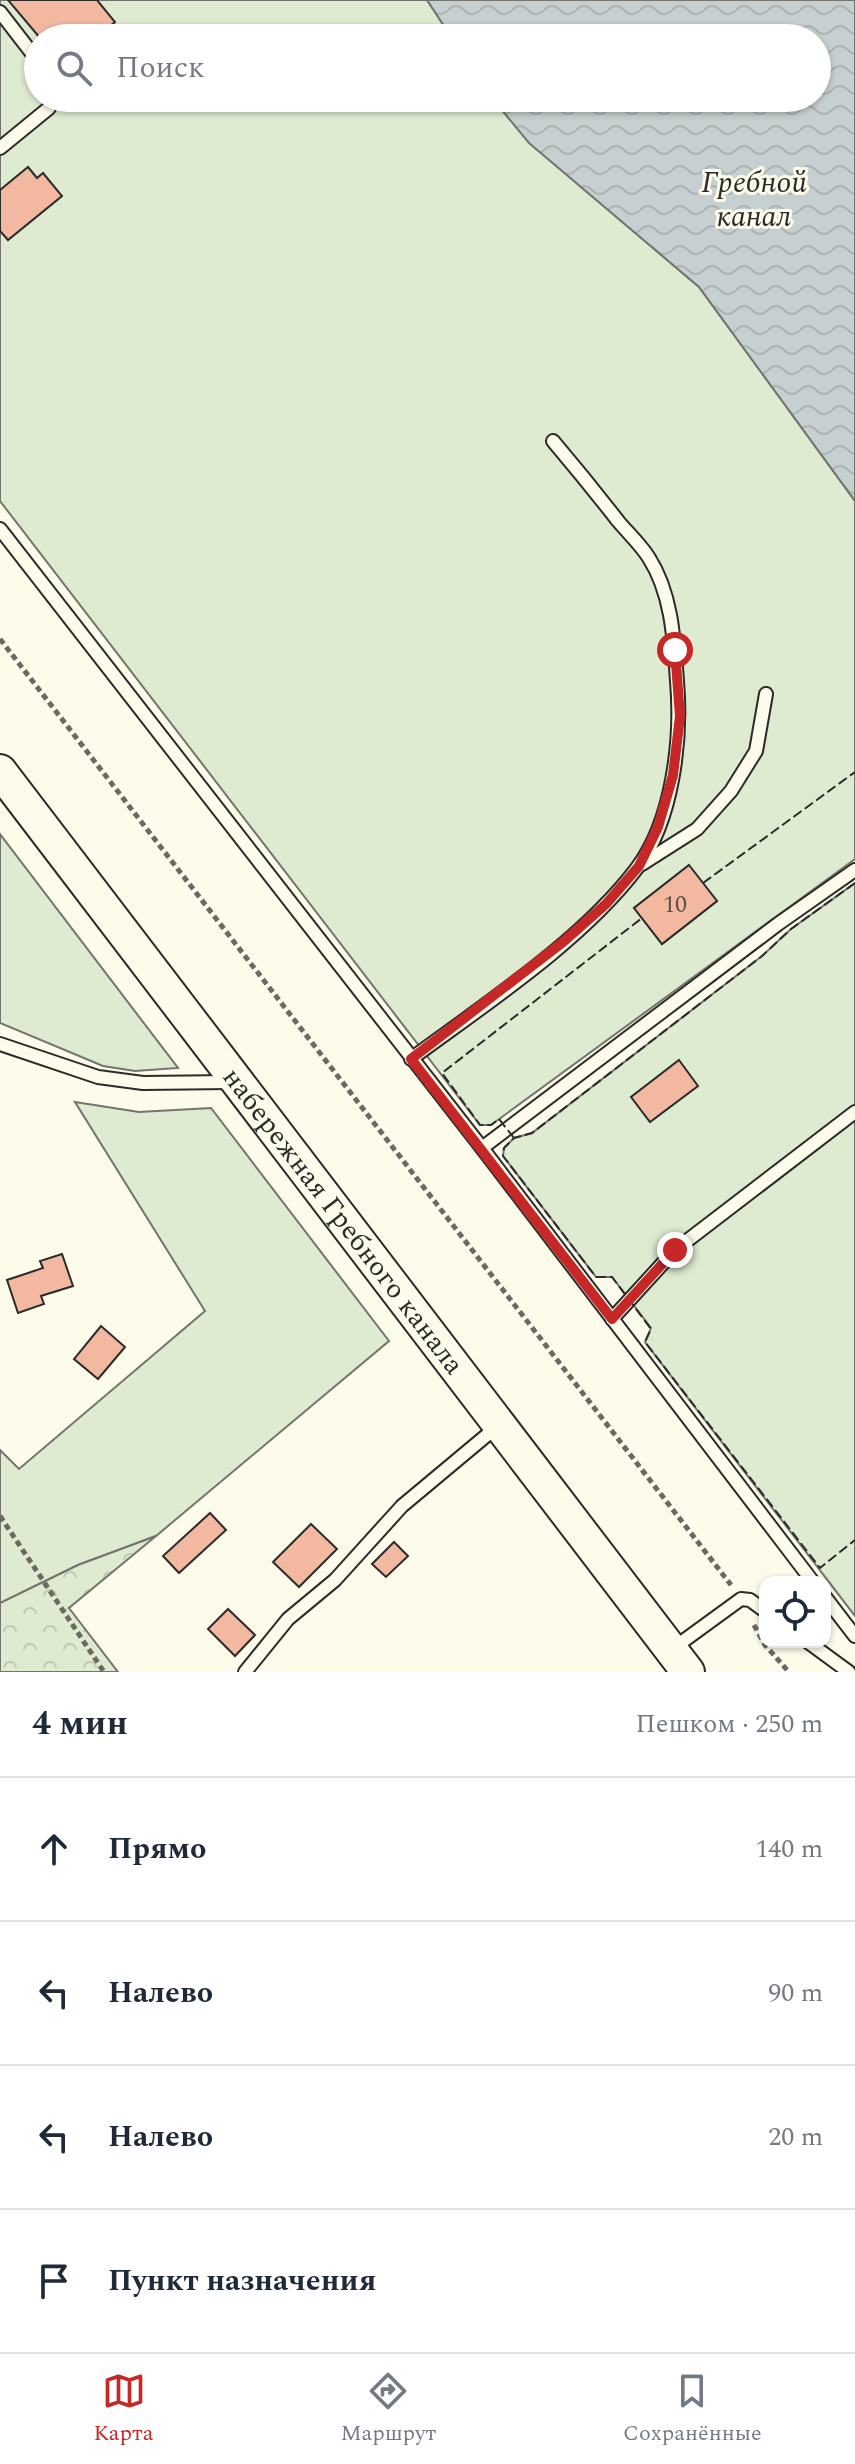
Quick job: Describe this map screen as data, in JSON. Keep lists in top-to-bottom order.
{
  "streets": {
    "street": ["набережная Гребного канала"]
  },
  "water": ["Гребной канал"],
  "house_numbers": ["10"],
  "page": {
    "search": "Поиск",
    "heading": ["4 мин", "Пешком · 250 m"],
    "list": [
      ["Прямо", "140 m"],
      ["Налево", "90 m"],
      ["Налево", "20 m"],
      "Пункт назначения"
    ],
    "nav": ["Карта", "Маршрут", "Сохранённые"]
  }
}
